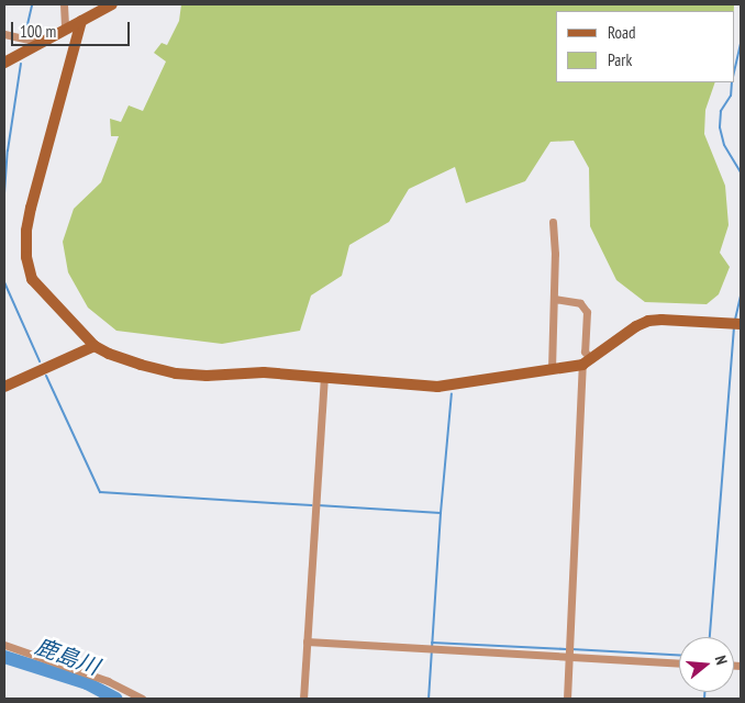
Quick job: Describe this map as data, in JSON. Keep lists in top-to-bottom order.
{
  "water": ["鹿島川"],
  "legend": ["Road", "Park"],
  "scale_bar": "100 m",
  "north": "right"
}
